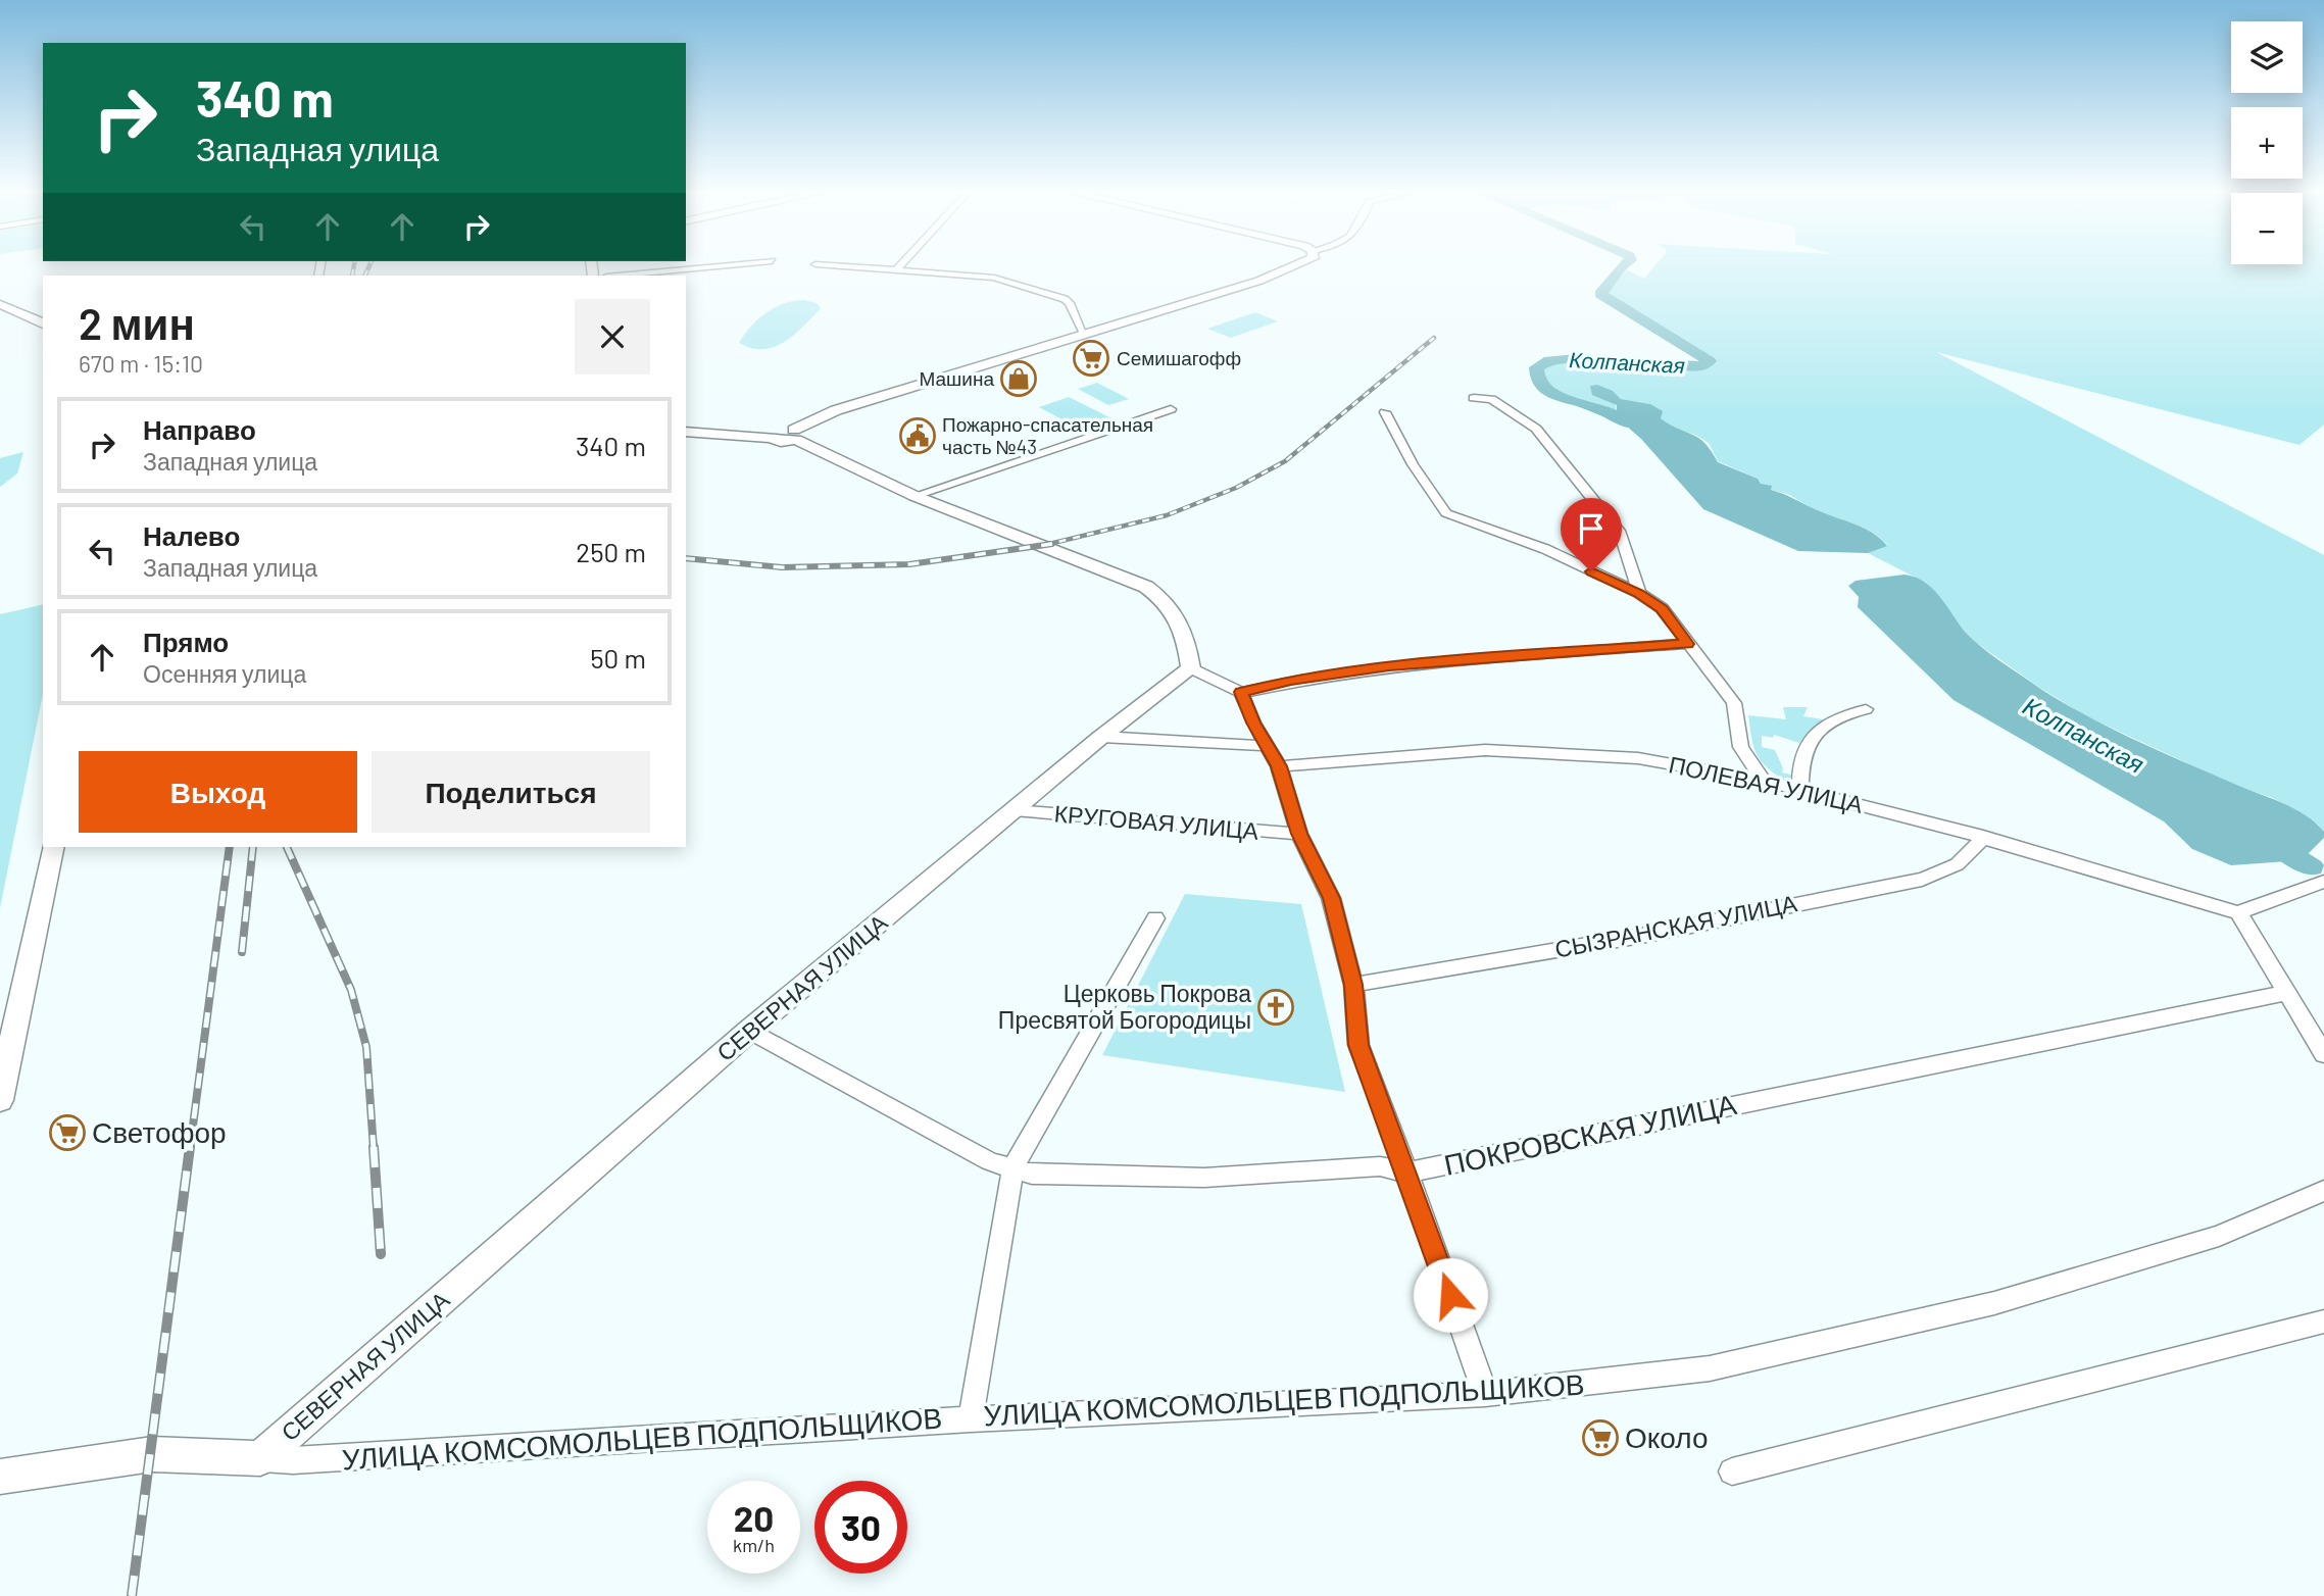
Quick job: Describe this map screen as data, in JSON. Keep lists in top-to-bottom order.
{
  "streets": {
    "street": [
      "ПОЛЕВАЯ УЛИЦА",
      "КРУГОВАЯ УЛИЦА",
      "СЫЗРАНСКАЯ УЛИЦА",
      "СЕВЕРНАЯ УЛИЦА",
      "ПОКРОВСКАЯ УЛИЦА",
      "УЛИЦА КОМСОМОЛЬЦЕВ ПОДПОЛЬЩИКОВ"
    ]
  },
  "crossings": [
    ["ПОЛЕВАЯ УЛИЦА", "СЫЗРАНСКАЯ УЛИЦА"],
    ["КРУГОВАЯ УЛИЦА", "СЕВЕРНАЯ УЛИЦА"],
    ["СЕВЕРНАЯ УЛИЦА", "ПОКРОВСКАЯ УЛИЦА"],
    ["СЕВЕРНАЯ УЛИЦА", "УЛИЦА КОМСОМОЛЬЦЕВ ПОДПОЛЬЩИКОВ"]
  ],
  "water": ["Колпанская"],
  "places": {
    "supermarket": ["Семишагофф", "Светофор", "Около"],
    "shop": ["Машина"],
    "public building": ["Пожарно-спасательная часть №43"],
    "church": ["Церковь Покрова Пресвятой Богородицы"]
  },
  "page": {
    "map_buttons": ["+", "−"],
    "turn": ["340 m", "Западная улица"],
    "heading": ["2 мин", "670 m · 15:10"],
    "list": [
      {
        "name": "Направо",
        "note": "Западная улица",
        "value": "340 m"
      },
      {
        "name": "Налево",
        "note": "Западная улица",
        "value": "250 m"
      },
      {
        "name": "Прямо",
        "note": "Осенняя улица",
        "value": "50 m"
      }
    ],
    "buttons": ["Выход", "Поделиться"],
    "speed": "20 km/h",
    "limit": "30"
  }
}
